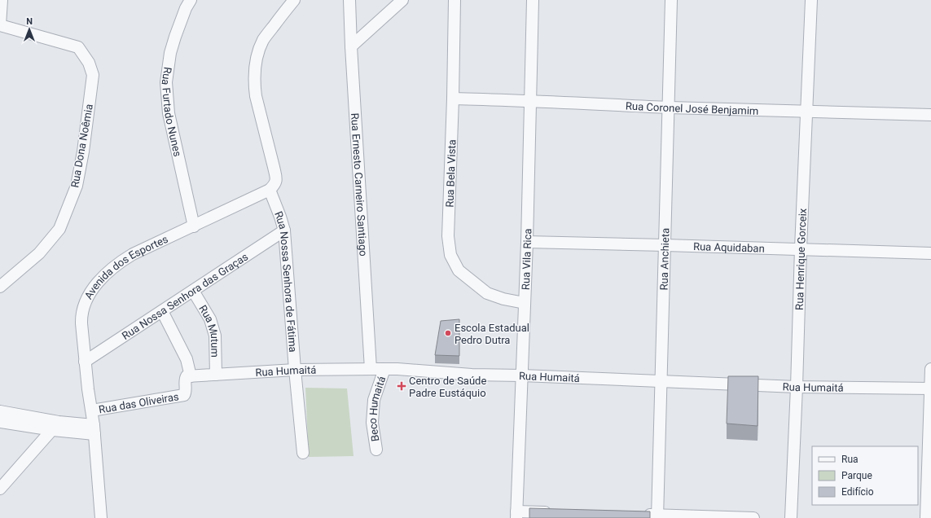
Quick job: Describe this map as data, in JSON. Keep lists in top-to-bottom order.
{
  "streets": {
    "street": [
      "Rua Coronel José Benjamim",
      "Rua Furtado Nunes",
      "Rua Dona Noêmia",
      "Rua Bela Vista",
      "Rua Ernesto Carneiro Santiago",
      "Rua Aquidaban",
      "Rua Vila Rica",
      "Rua Anchieta",
      "Rua Henrique Gorceix",
      "Avenida dos Esportes",
      "Rua Nossa Senhora de Fátima",
      "Rua Nossa Senhora das Graças",
      "Rua Mutum",
      "Rua Humaitá",
      "Rua das Oliveiras",
      "Beco Humaitá"
    ]
  },
  "crossings": [
    ["Rua Coronel José Benjamim", "Rua Bela Vista"],
    ["Rua Coronel José Benjamim", "Rua Vila Rica"],
    ["Rua Coronel José Benjamim", "Rua Anchieta"],
    ["Rua Coronel José Benjamim", "Rua Henrique Gorceix"],
    ["Rua Furtado Nunes", "Avenida dos Esportes"],
    ["Rua Bela Vista", "Rua Vila Rica"],
    ["Rua Ernesto Carneiro Santiago", "Rua Humaitá"],
    ["Rua Aquidaban", "Rua Vila Rica"],
    ["Rua Aquidaban", "Rua Anchieta"],
    ["Rua Aquidaban", "Rua Henrique Gorceix"],
    ["Rua Vila Rica", "Rua Humaitá"],
    ["Rua Anchieta", "Rua Humaitá"],
    ["Rua Henrique Gorceix", "Rua Humaitá"],
    ["Avenida dos Esportes", "Rua Nossa Senhora de Fátima"],
    ["Avenida dos Esportes", "Rua Nossa Senhora das Graças"],
    ["Avenida dos Esportes", "Rua das Oliveiras"],
    ["Rua Nossa Senhora de Fátima", "Rua Nossa Senhora das Graças"],
    ["Rua Nossa Senhora de Fátima", "Rua Humaitá"],
    ["Rua Nossa Senhora das Graças", "Rua Mutum"],
    ["Rua Mutum", "Rua Humaitá"],
    ["Rua Humaitá", "Rua das Oliveiras"],
    ["Rua Humaitá", "Beco Humaitá"]
  ],
  "places": {
    "other": ["Escola Estadual Pedro Dutra"],
    "health": ["Centro de Saúde Padre Eustáquio"]
  },
  "legend": ["Rua", "Parque", "Edifício"],
  "north": "top"
}
